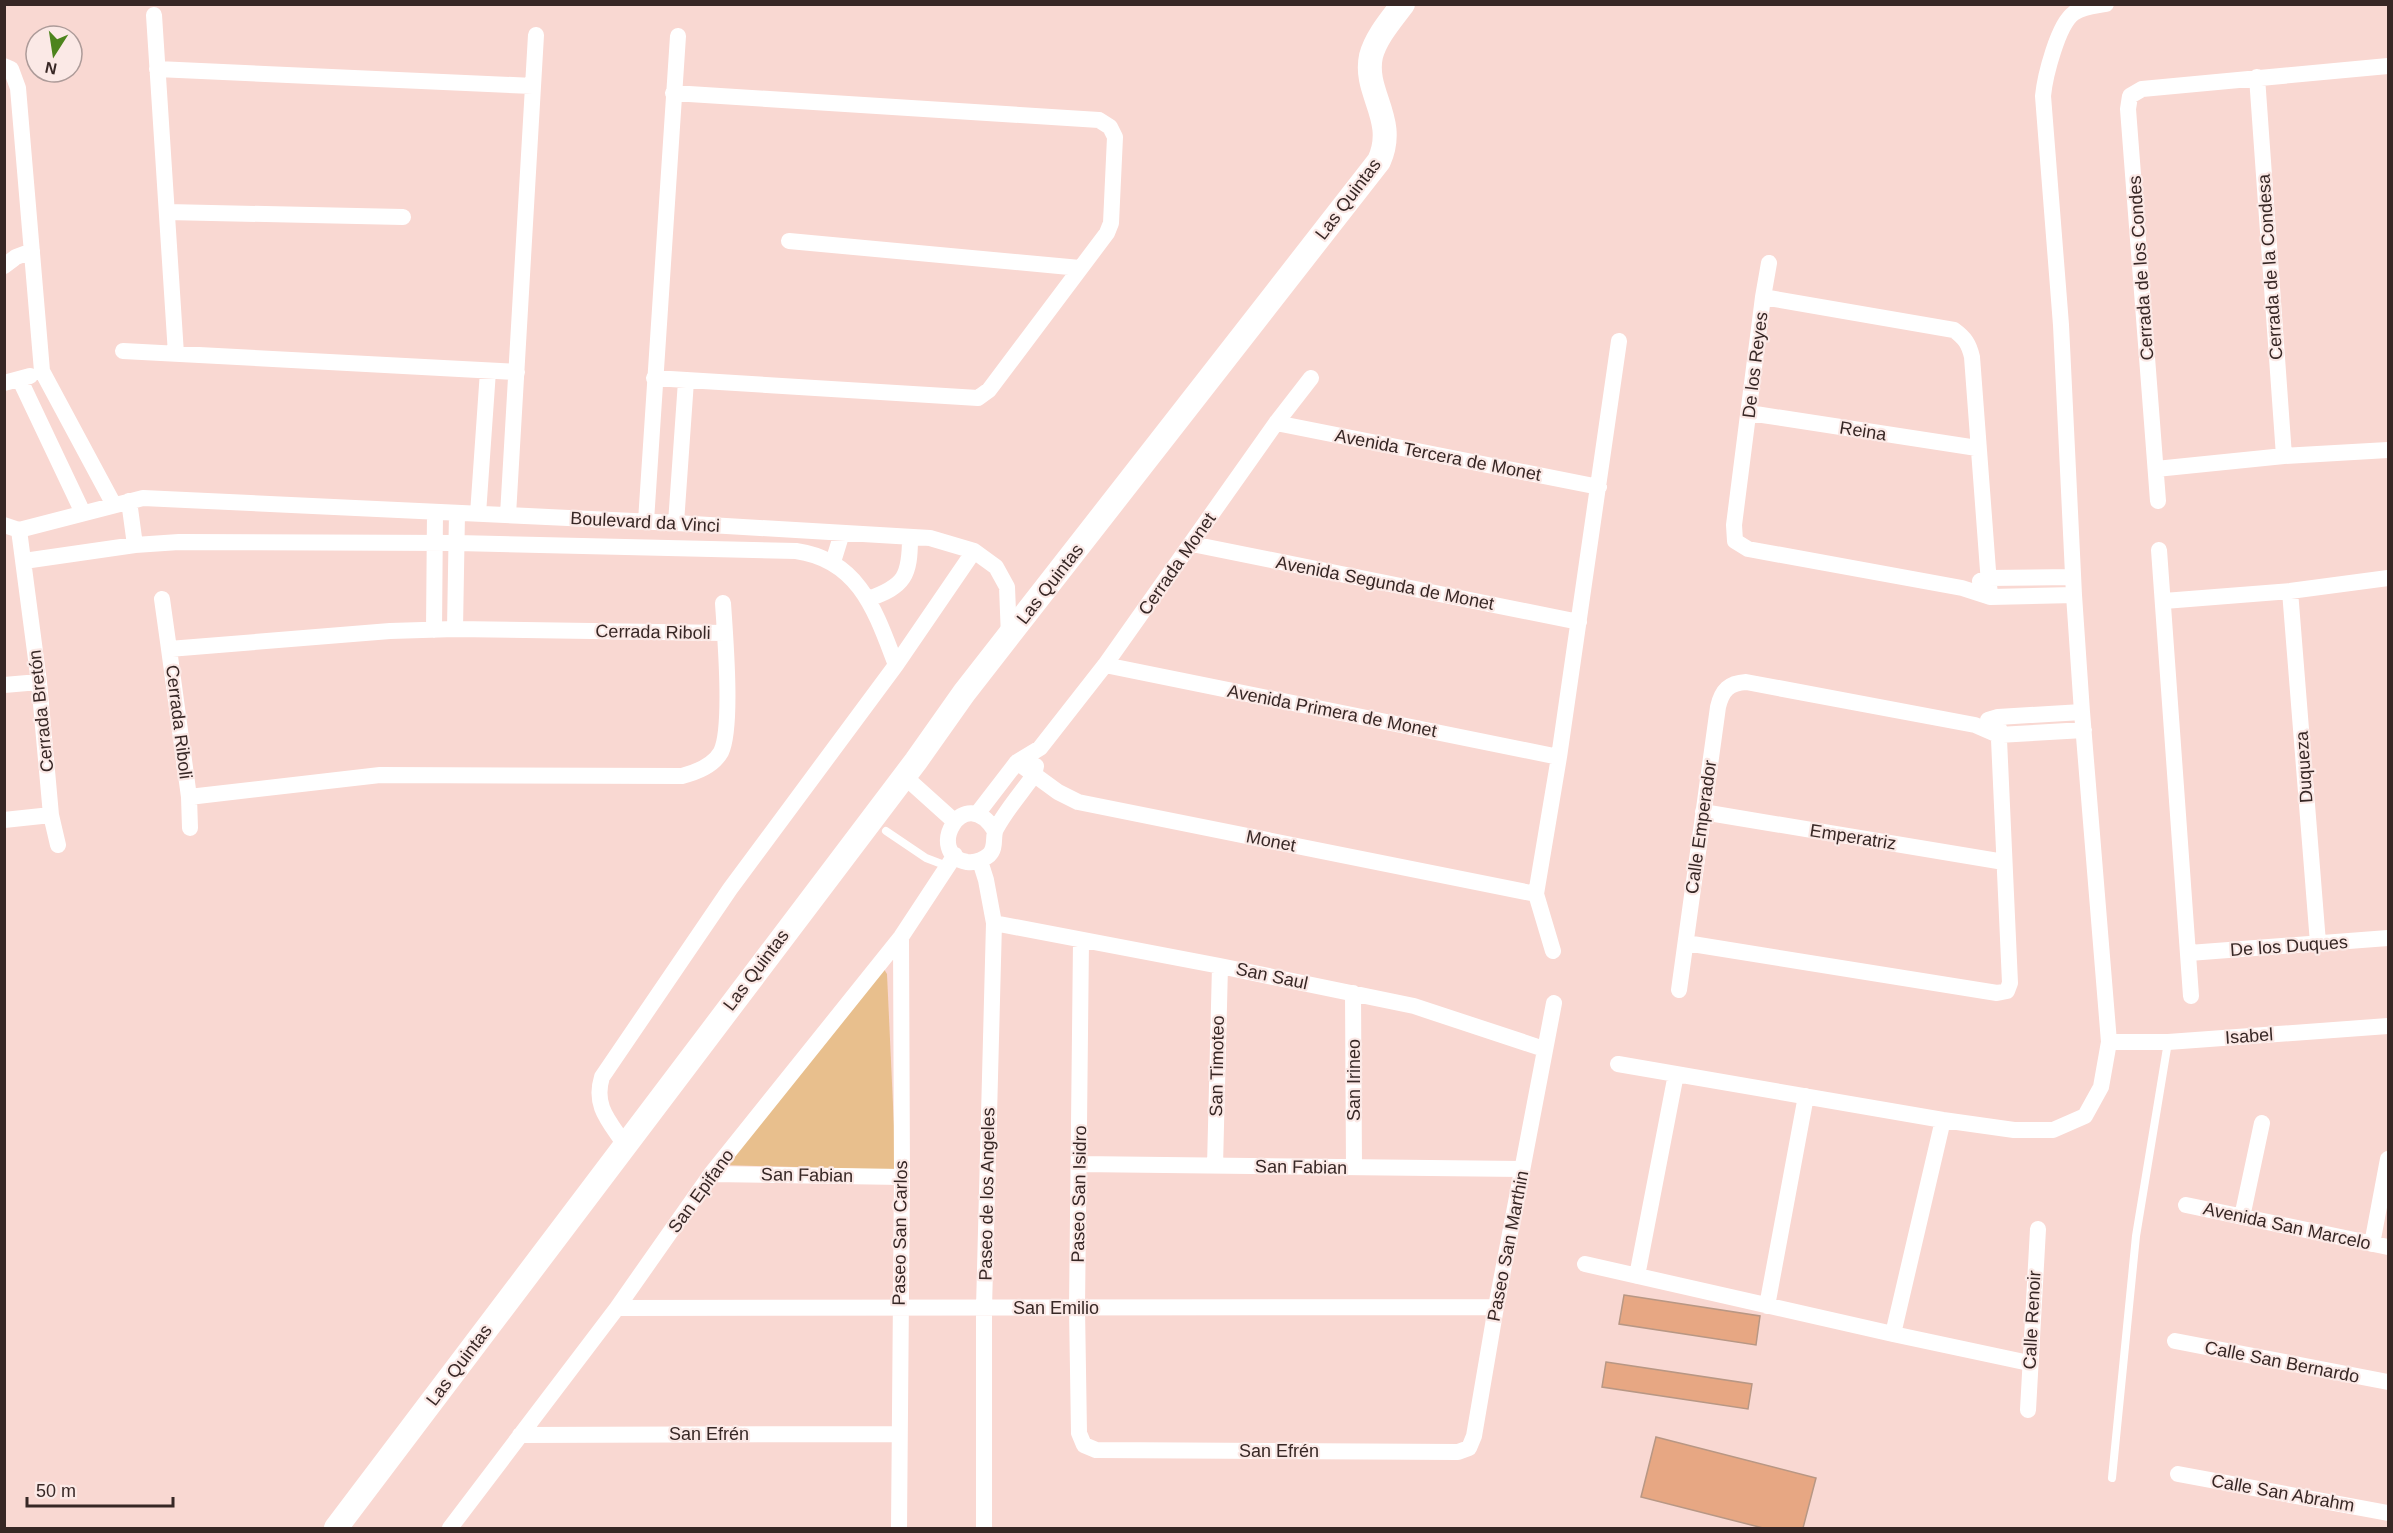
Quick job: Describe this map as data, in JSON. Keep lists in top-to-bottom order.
{
  "streets": {
    "street": [
      "Las Quintas",
      "Cerrada de la Condesa",
      "Cerrada de los Condes",
      "De los Reyes",
      "Reina",
      "Avenida Tercera de Monet",
      "Boulevard da Vinci",
      "Cerrada Monet",
      "Avenida Segunda de Monet",
      "Cerrada Riboli",
      "Cerrada Bretón",
      "Avenida Primera de Monet",
      "Duqueza",
      "Calle Emperador",
      "Emperatriz",
      "Monet",
      "De los Duques",
      "San Saul",
      "Isabel",
      "San Timoteo",
      "San Irineo",
      "San Fabian",
      "San Epifano",
      "Paseo de los Angeles",
      "Paseo San Isidro",
      "Avenida San Marcelo",
      "Paseo San Carlos",
      "Paseo San Marthin",
      "San Emilio",
      "Calle Renoir",
      "Calle San Bernardo",
      "San Efrén",
      "Calle San Abrahm"
    ]
  },
  "crossings": [
    ["Cerrada de la Condesa", "Cerrada de los Condes"],
    ["De los Reyes", "Reina"],
    ["Avenida Tercera de Monet", "Cerrada Monet"],
    ["Boulevard da Vinci", "Cerrada Bretón"],
    ["Cerrada Monet", "Avenida Segunda de Monet"],
    ["Cerrada Monet", "Avenida Primera de Monet"],
    ["Duqueza", "De los Duques"],
    ["Calle Emperador", "Emperatriz"],
    ["San Saul", "San Timoteo"],
    ["San Saul", "San Irineo"],
    ["San Saul", "Paseo de los Angeles"],
    ["San Saul", "Paseo San Isidro"],
    ["San Saul", "Paseo San Marthin"],
    ["San Timoteo", "San Fabian"],
    ["San Irineo", "San Fabian"],
    ["San Fabian", "San Epifano"],
    ["San Fabian", "Paseo San Isidro"],
    ["San Fabian", "Paseo San Carlos"],
    ["San Fabian", "Paseo San Marthin"],
    ["San Epifano", "Paseo de los Angeles"],
    ["San Epifano", "Paseo San Carlos"],
    ["San Epifano", "San Emilio"],
    ["San Epifano", "San Efrén"],
    ["Paseo de los Angeles", "San Emilio"],
    ["Paseo San Isidro", "San Emilio"],
    ["Paseo San Isidro", "San Efrén"],
    ["Paseo San Carlos", "San Emilio"],
    ["Paseo San Carlos", "San Efrén"],
    ["Paseo San Marthin", "San Emilio"],
    ["Paseo San Marthin", "San Efrén"]
  ],
  "scale_bar": "50 m",
  "north": "bottom"
}
